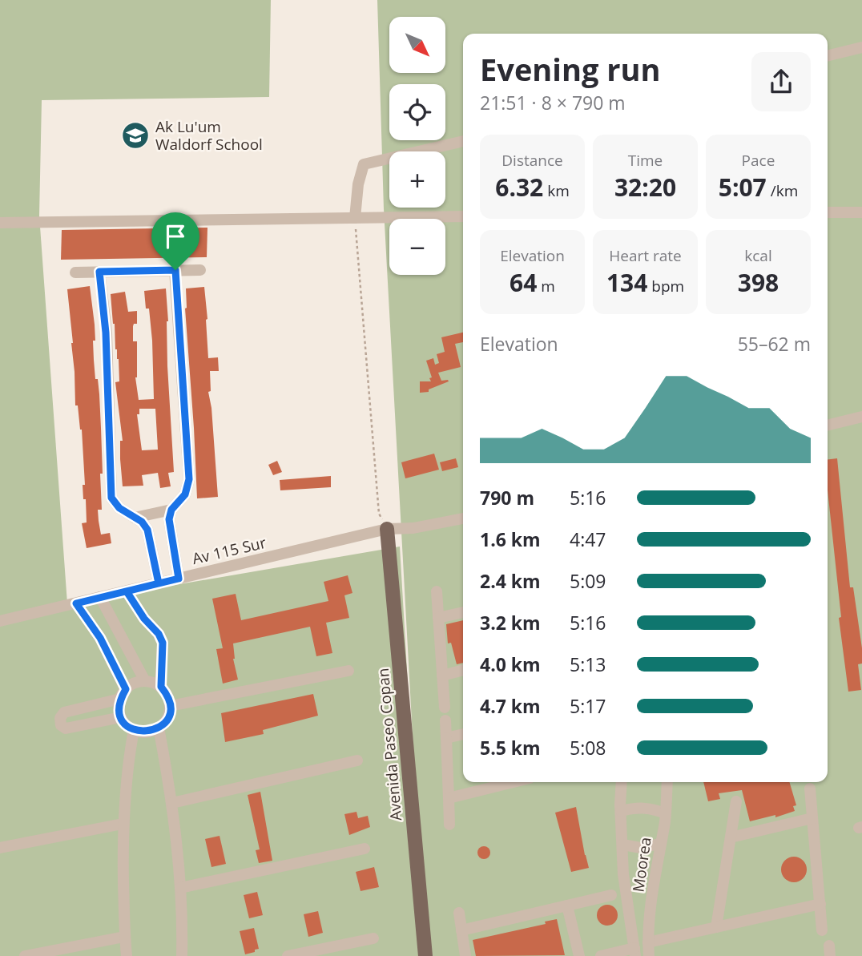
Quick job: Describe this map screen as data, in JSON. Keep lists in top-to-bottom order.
{
  "streets": {
    "main road": ["Avenida Paseo Copan"],
    "street": ["Av 115 Sur", "Moorea"]
  },
  "crossings": [
    ["Av 115 Sur", "Avenida Paseo Copan"]
  ],
  "places": {
    "school or university": ["Ak Lu'um Waldorf School"]
  },
  "north": "bottom right",
  "page": {
    "map_buttons": ["+", "−"],
    "heading": ["Evening run", "21:51 · 8 × 790 m"],
    "stats": [
      ["Distance", "6.32 km"],
      ["Time", "32:20"],
      ["Pace", "5:07 /km"],
      ["Elevation", "64 m"],
      ["Heart rate", "134 bpm"],
      ["kcal", "398"]
    ],
    "chart": ["Elevation", "55–62 m"],
    "list": [
      {
        "name": "790 m",
        "note": "5:16"
      },
      {
        "name": "1.6 km",
        "note": "4:47"
      },
      {
        "name": "2.4 km",
        "note": "5:09"
      },
      {
        "name": "3.2 km",
        "note": "5:16"
      },
      {
        "name": "4.0 km",
        "note": "5:13"
      },
      {
        "name": "4.7 km",
        "note": "5:17"
      },
      {
        "name": "5.5 km",
        "note": "5:08"
      }
    ]
  }
}
